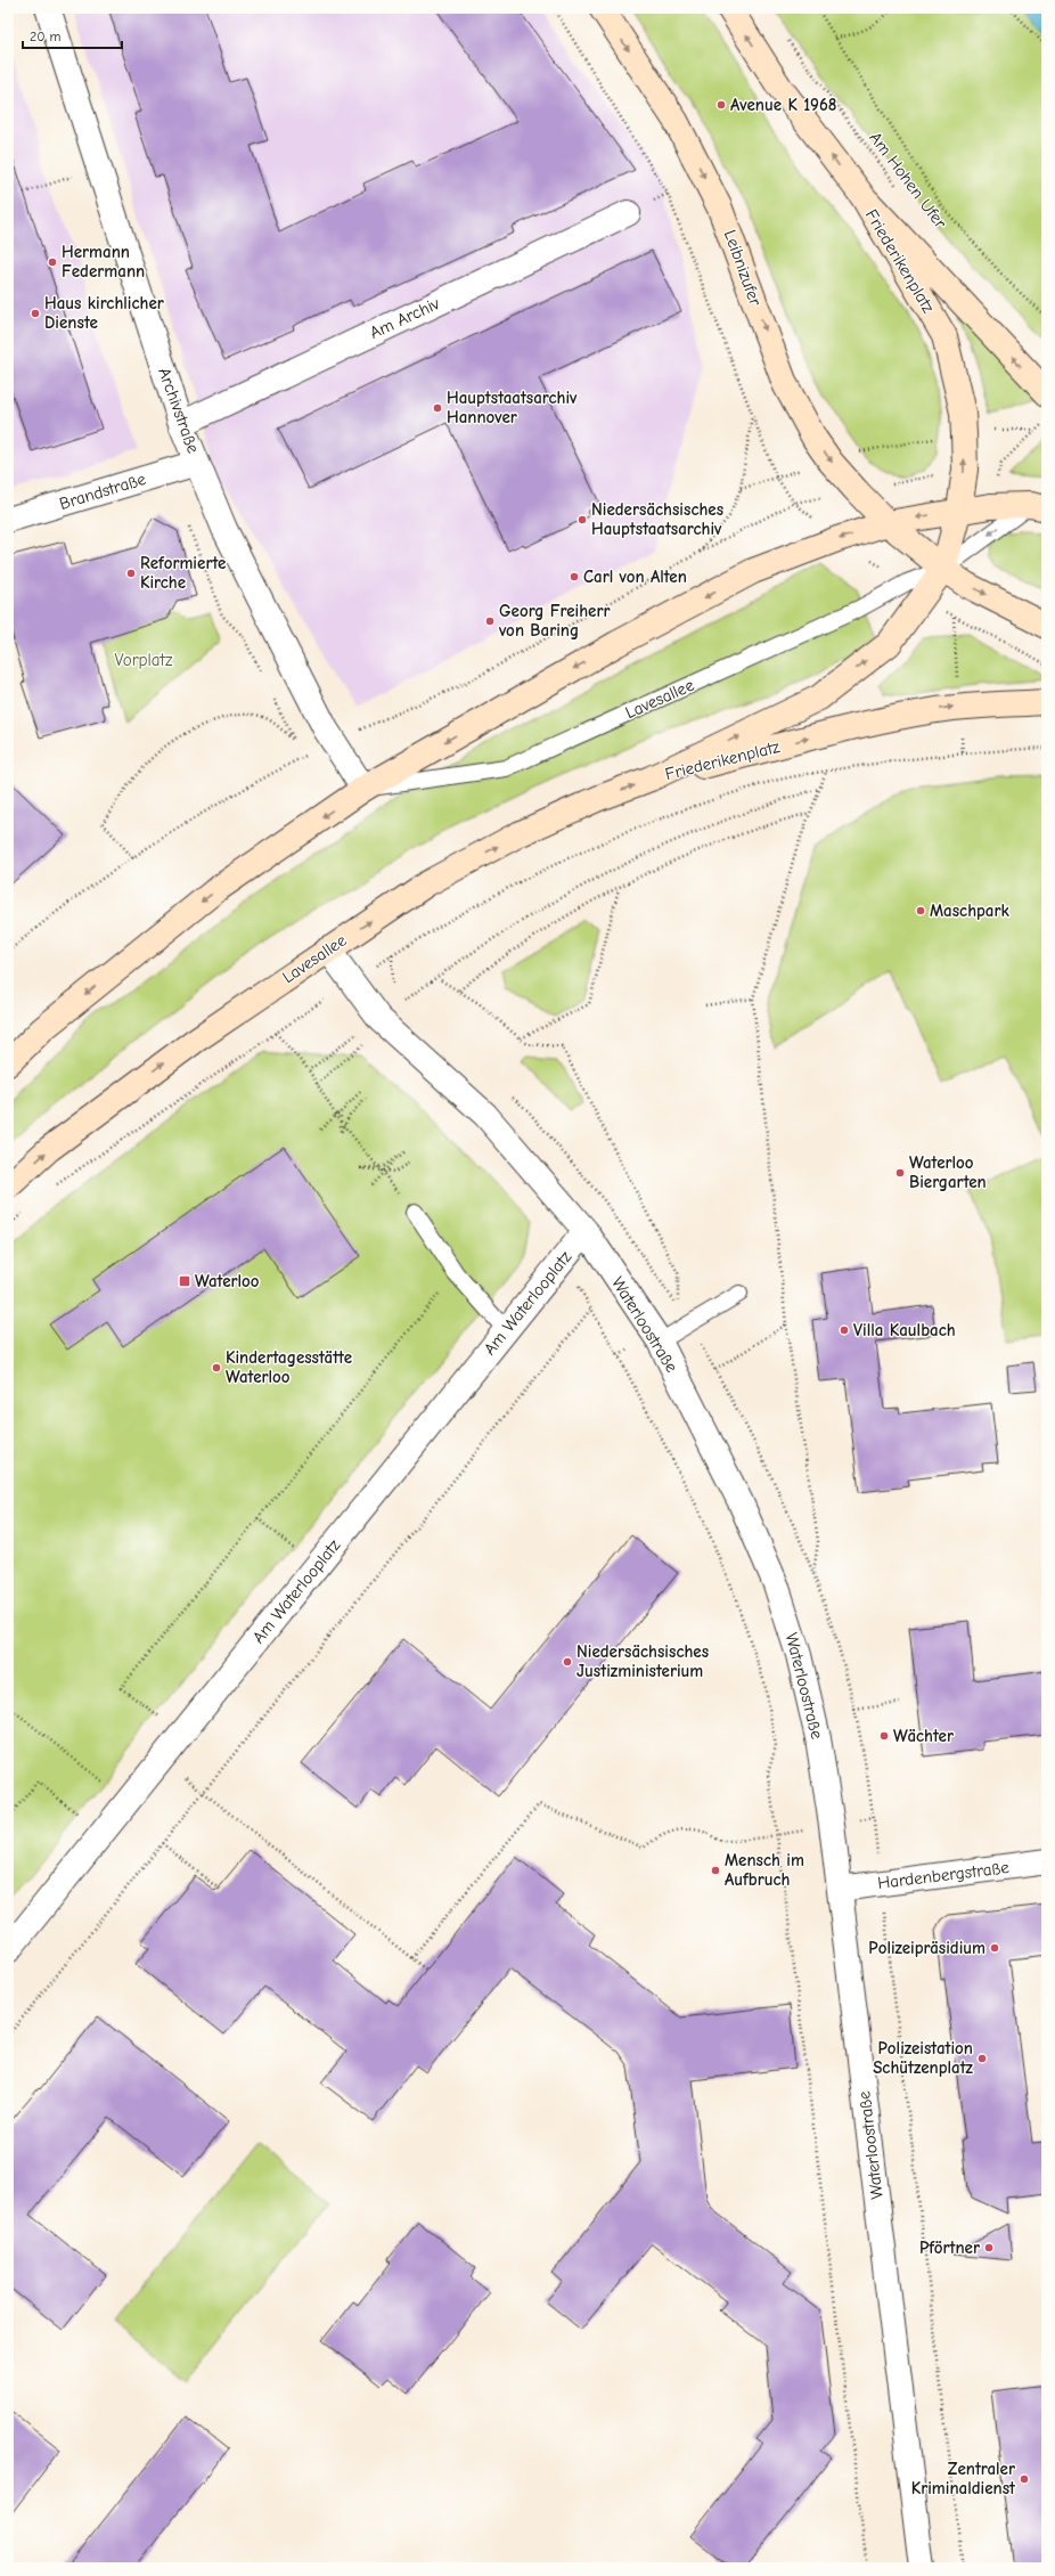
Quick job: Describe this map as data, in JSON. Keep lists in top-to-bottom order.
{
  "streets": {
    "main road": ["Friederikenplatz", "Leibnizufer", "Lavesallee"],
    "street": [
      "Am Archiv",
      "Archivstraße",
      "Brandstraße",
      "Am Waterlooplatz",
      "Waterloostraße",
      "Hardenbergstraße"
    ],
    "path": ["Am Hohen Ufer"]
  },
  "crossings": [
    ["Friederikenplatz", "Leibnizufer"],
    ["Friederikenplatz", "Lavesallee"],
    ["Leibnizufer", "Lavesallee"],
    ["Am Archiv", "Archivstraße"],
    ["Archivstraße", "Brandstraße"],
    ["Archivstraße", "Lavesallee"],
    ["Lavesallee", "Waterloostraße"],
    ["Am Waterlooplatz", "Waterloostraße"],
    ["Waterloostraße", "Hardenbergstraße"]
  ],
  "parks": ["Vorplatz"],
  "places": {
    "other": [
      "Avenue K 1968",
      "Hermann Federmann",
      "Haus kirchlicher Dienste",
      "Hauptstaatsarchiv Hannover",
      "Niedersächsisches Hauptstaatsarchiv",
      "Reformierte Kirche",
      "Carl von Alten",
      "Georg Freiherr von Baring",
      "Maschpark",
      "Waterloo Biergarten",
      "Villa Kaulbach",
      "Kindertagesstätte Waterloo",
      "Niedersächsisches Justizministerium",
      "Wächter",
      "Mensch im Aufbruch",
      "Polizeipräsidium",
      "Polizeistation Schützenplatz",
      "Pförtner",
      "Zentraler Kriminaldienst"
    ],
    "transit": ["Waterloo"]
  },
  "scale_bar": "20 m"
}
